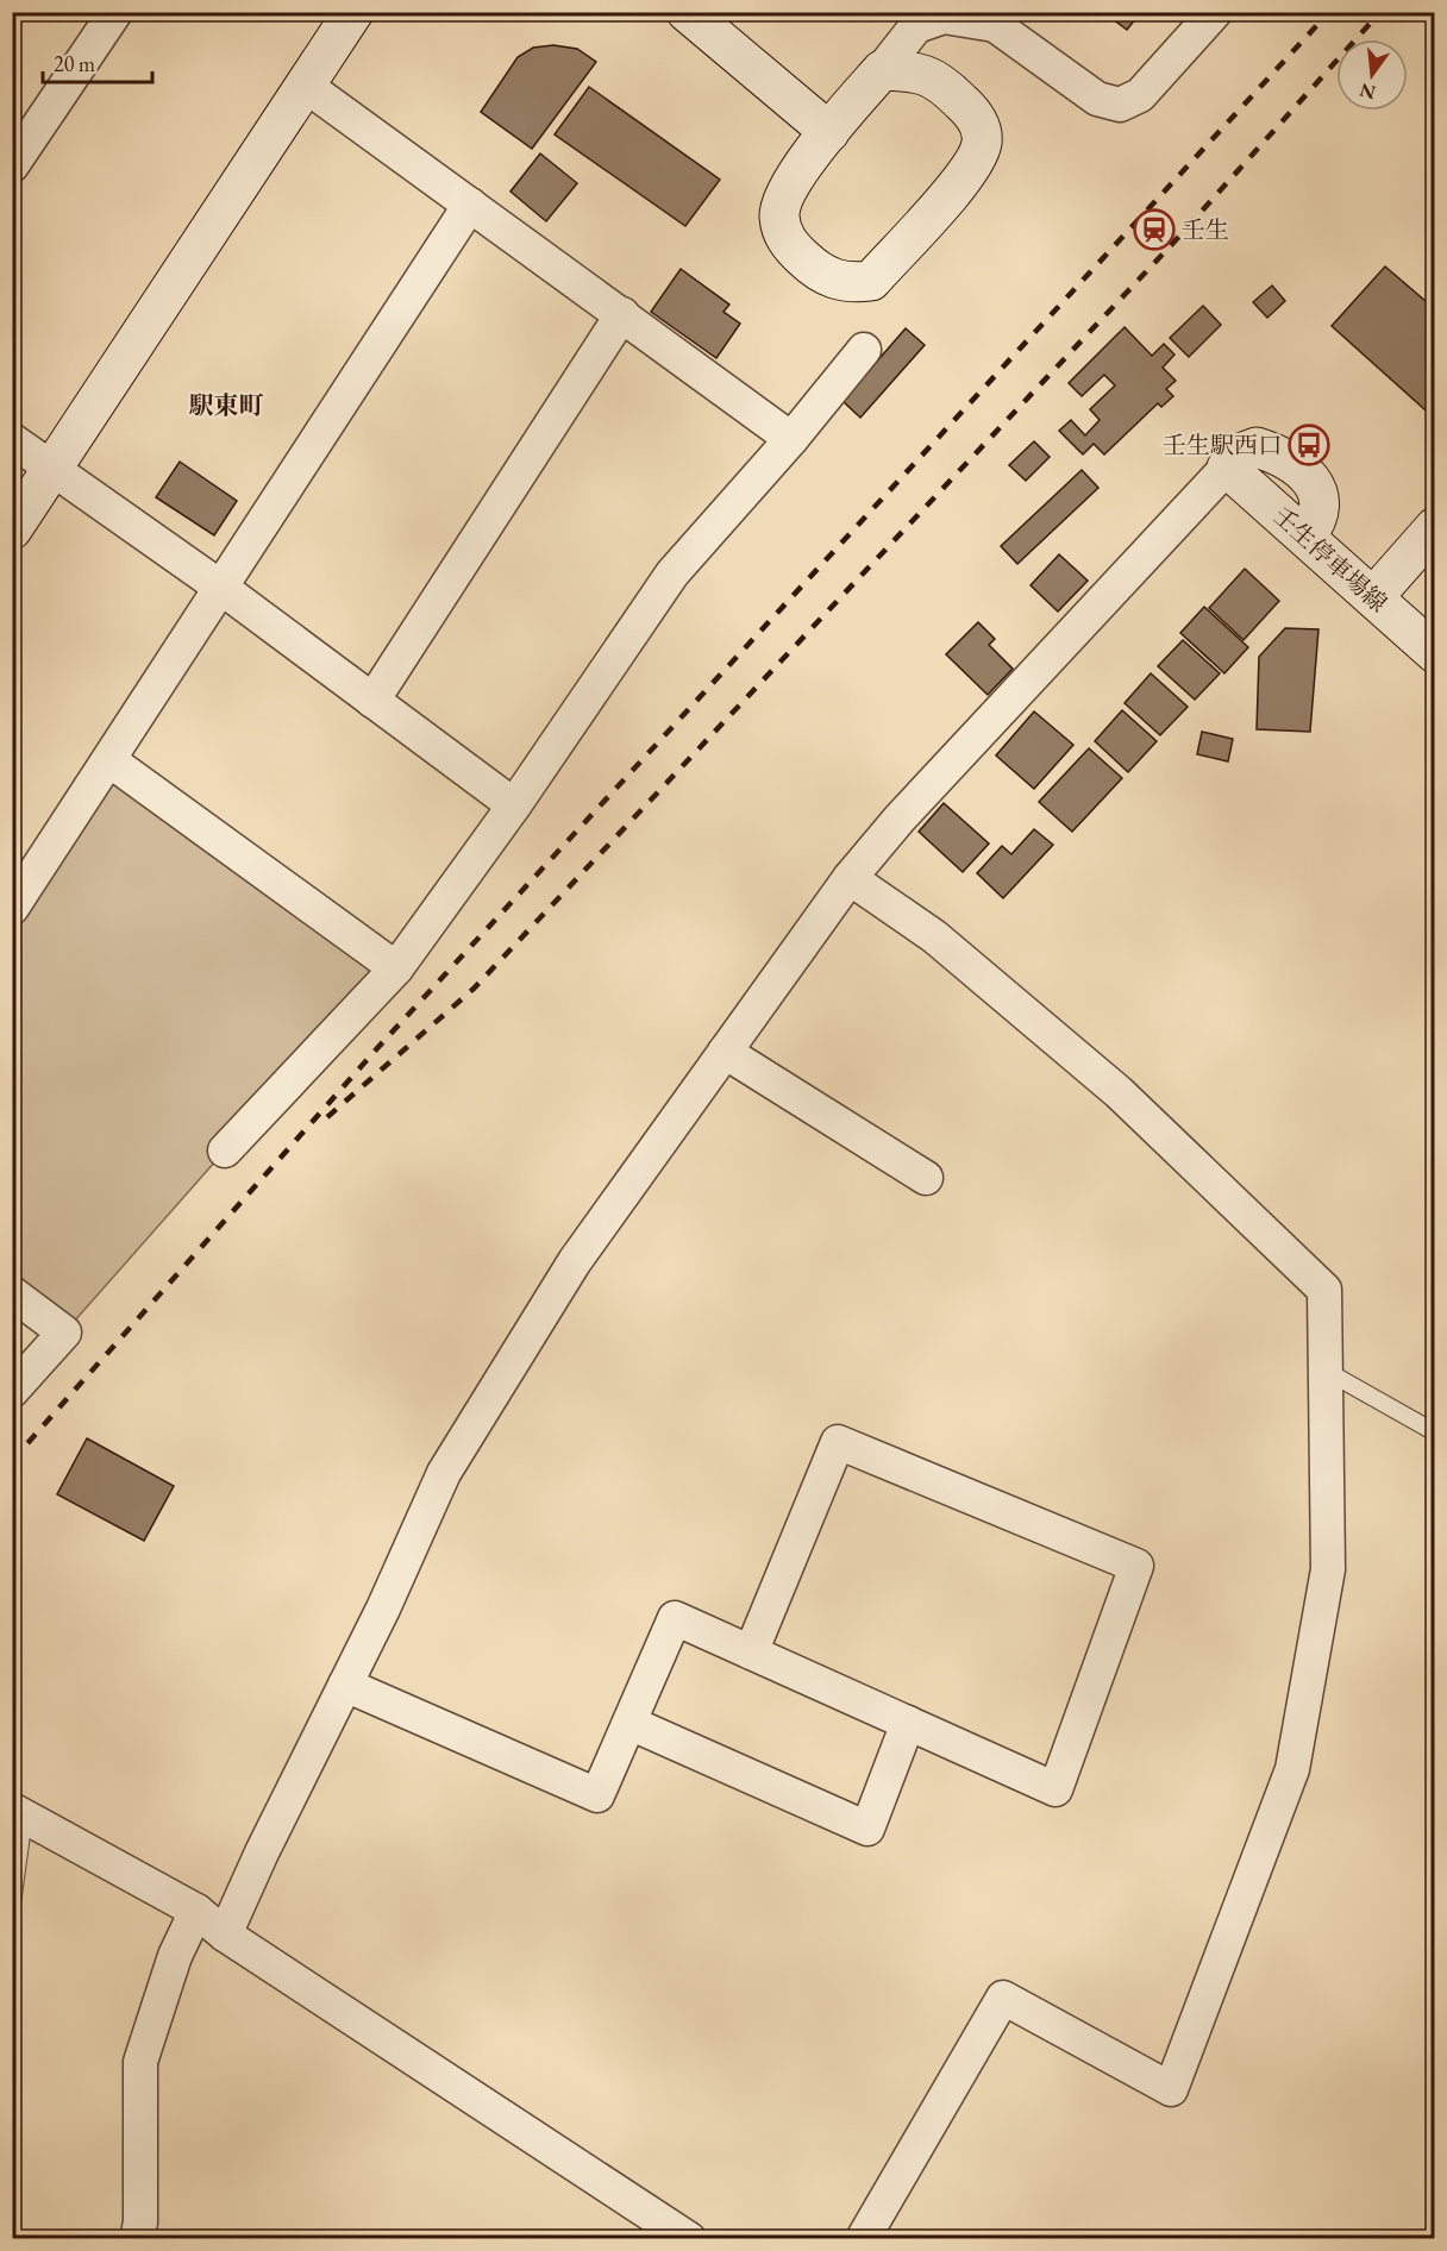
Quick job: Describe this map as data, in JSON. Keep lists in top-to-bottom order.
{
  "streets": {
    "street": ["壬生停車場線"]
  },
  "districts": ["駅東町"],
  "places": {
    "station": ["壬生"],
    "bus stop": ["壬生駅西口"]
  },
  "scale_bar": "20 m",
  "north": "bottom"
}
